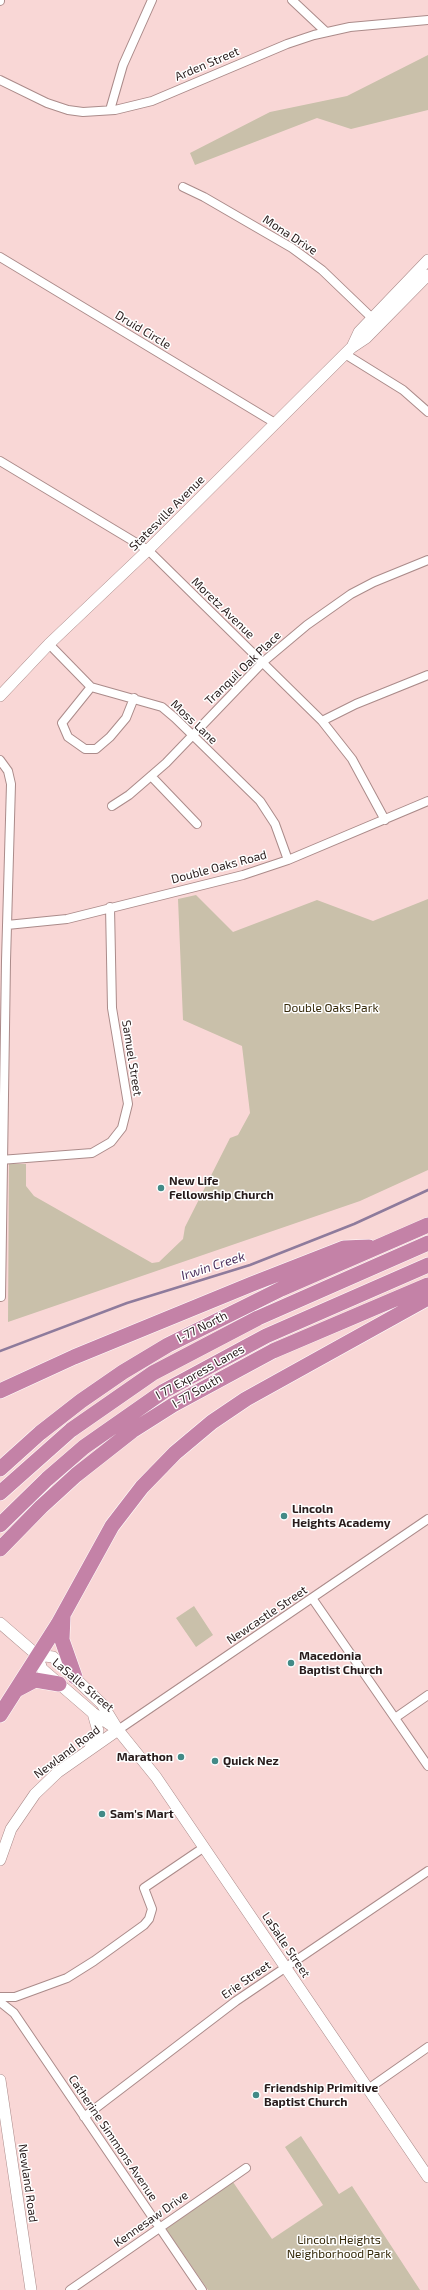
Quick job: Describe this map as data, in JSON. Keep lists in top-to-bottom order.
{
  "streets": {
    "highway": ["I-77 North", "I 77 Express Lanes", "I-77 South"],
    "street": [
      "Arden Street",
      "Mona Drive",
      "Druid Circle",
      "Statesville Avenue",
      "Moretz Avenue",
      "Tranquil Oak Place",
      "Moss Lane",
      "Double Oaks Road",
      "Samuel Street",
      "Newcastle Street",
      "LaSalle Street",
      "Newland Road",
      "Erie Street",
      "Catherine Simmons Avenue",
      "Kennesaw Drive"
    ]
  },
  "crossings": [
    ["Mona Drive", "Statesville Avenue"],
    ["Druid Circle", "Statesville Avenue"],
    ["Statesville Avenue", "Moretz Avenue"],
    ["Moretz Avenue", "Tranquil Oak Place"],
    ["Moretz Avenue", "Double Oaks Road"],
    ["Tranquil Oak Place", "Moss Lane"],
    ["Moss Lane", "Double Oaks Road"],
    ["Double Oaks Road", "Samuel Street"],
    ["Newcastle Street", "LaSalle Street"],
    ["Newcastle Street", "Newland Road"],
    ["LaSalle Street", "Newland Road"],
    ["LaSalle Street", "Erie Street"],
    ["Erie Street", "Catherine Simmons Avenue"],
    ["Catherine Simmons Avenue", "Kennesaw Drive"]
  ],
  "water": ["Irwin Creek"],
  "parks": ["Double Oaks Park", "Lincoln Heights Neighborhood Park"],
  "places": [
    "New Life Fellowship Church",
    "Lincoln Heights Academy",
    "Macedonia Baptist Church",
    "Marathon",
    "Quick Nez",
    "Sam's Mart",
    "Friendship Primitive Baptist Church"
  ]
}
